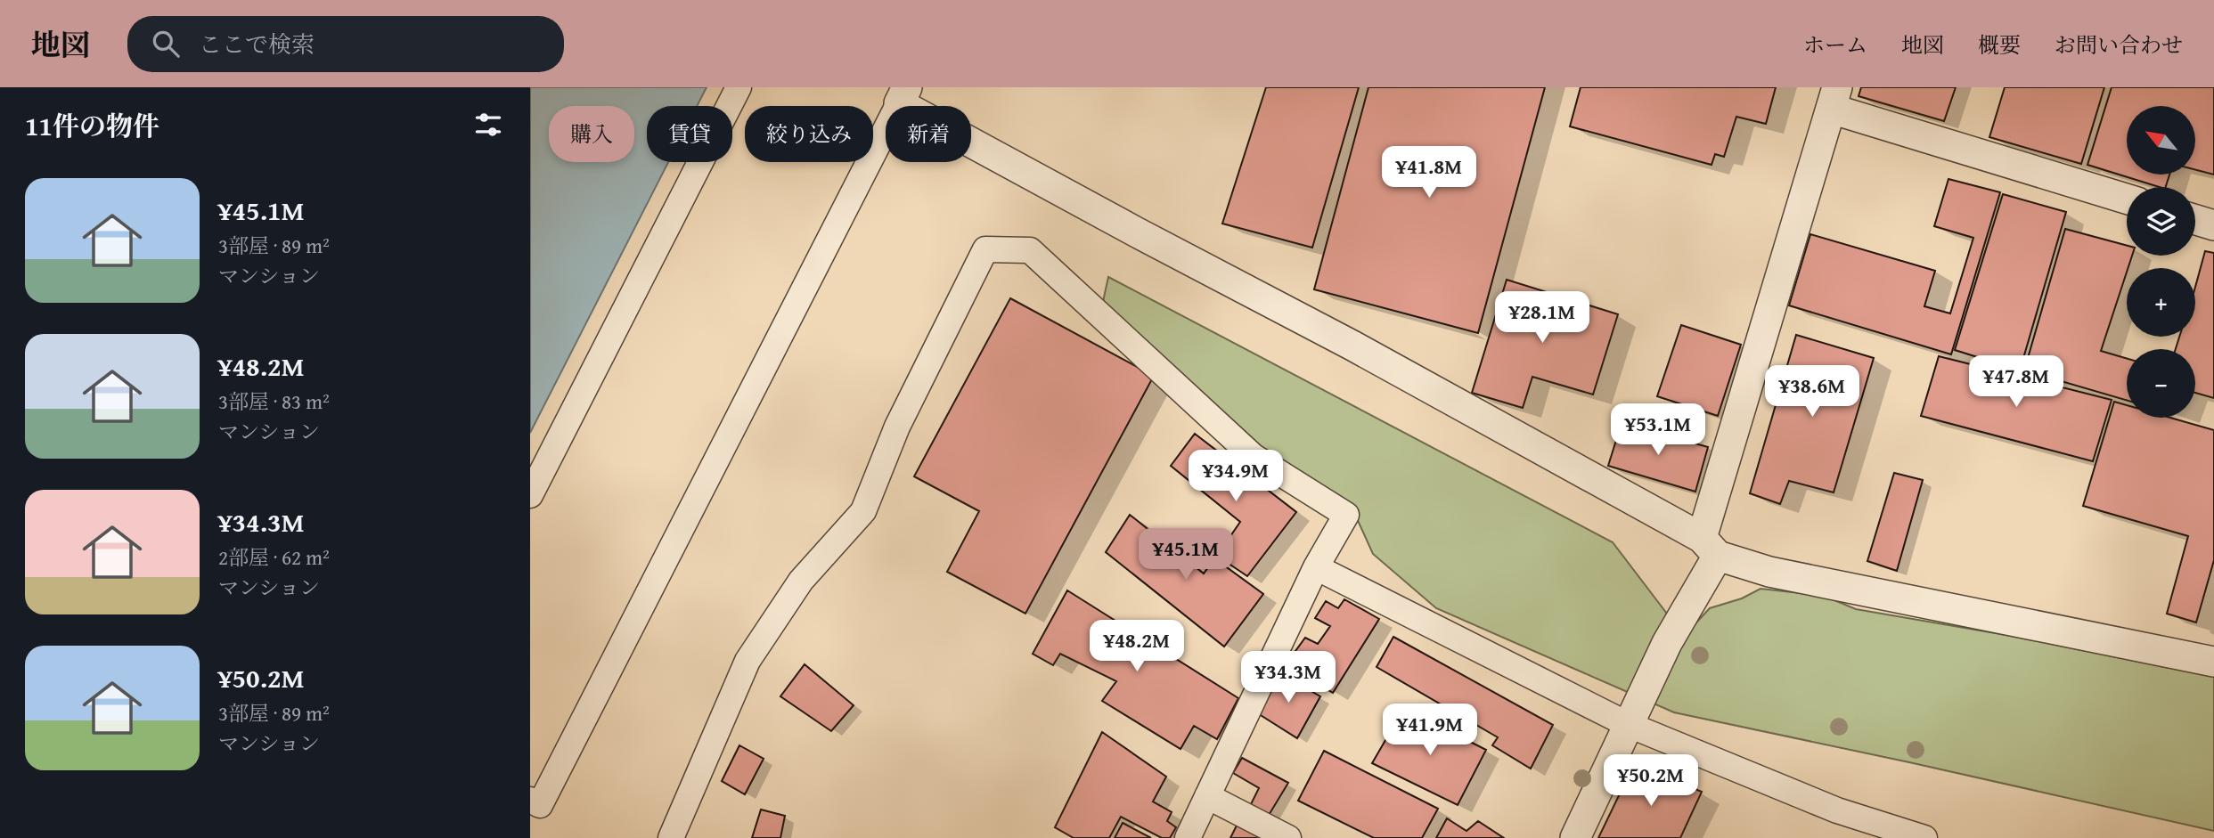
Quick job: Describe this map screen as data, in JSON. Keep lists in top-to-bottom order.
{
  "north": "top left",
  "page": {
    "header": "地図",
    "search": "ここで検索",
    "nav": [
      "ホーム",
      "地図",
      "概要",
      "お問い合わせ"
    ],
    "heading": "11件の物件",
    "map_buttons": ["+", "−"],
    "chip": [
      "購入",
      "賃貸",
      "絞り込み",
      "新着"
    ],
    "price": [
      "¥41.8M",
      "¥28.1M",
      "¥47.8M",
      "¥38.6M",
      "¥53.1M",
      "¥34.9M",
      "¥45.1M",
      "¥48.2M",
      "¥34.3M",
      "¥41.9M",
      "¥50.2M"
    ],
    "list": [
      {
        "name": "¥45.1M",
        "note": "3部屋 · 89 m² · マンション"
      },
      {
        "name": "¥48.2M",
        "note": "3部屋 · 83 m² · マンション"
      },
      {
        "name": "¥34.3M",
        "note": "2部屋 · 62 m² · マンション"
      },
      {
        "name": "¥50.2M",
        "note": "3部屋 · 89 m² · マンション"
      }
    ]
  }
}
